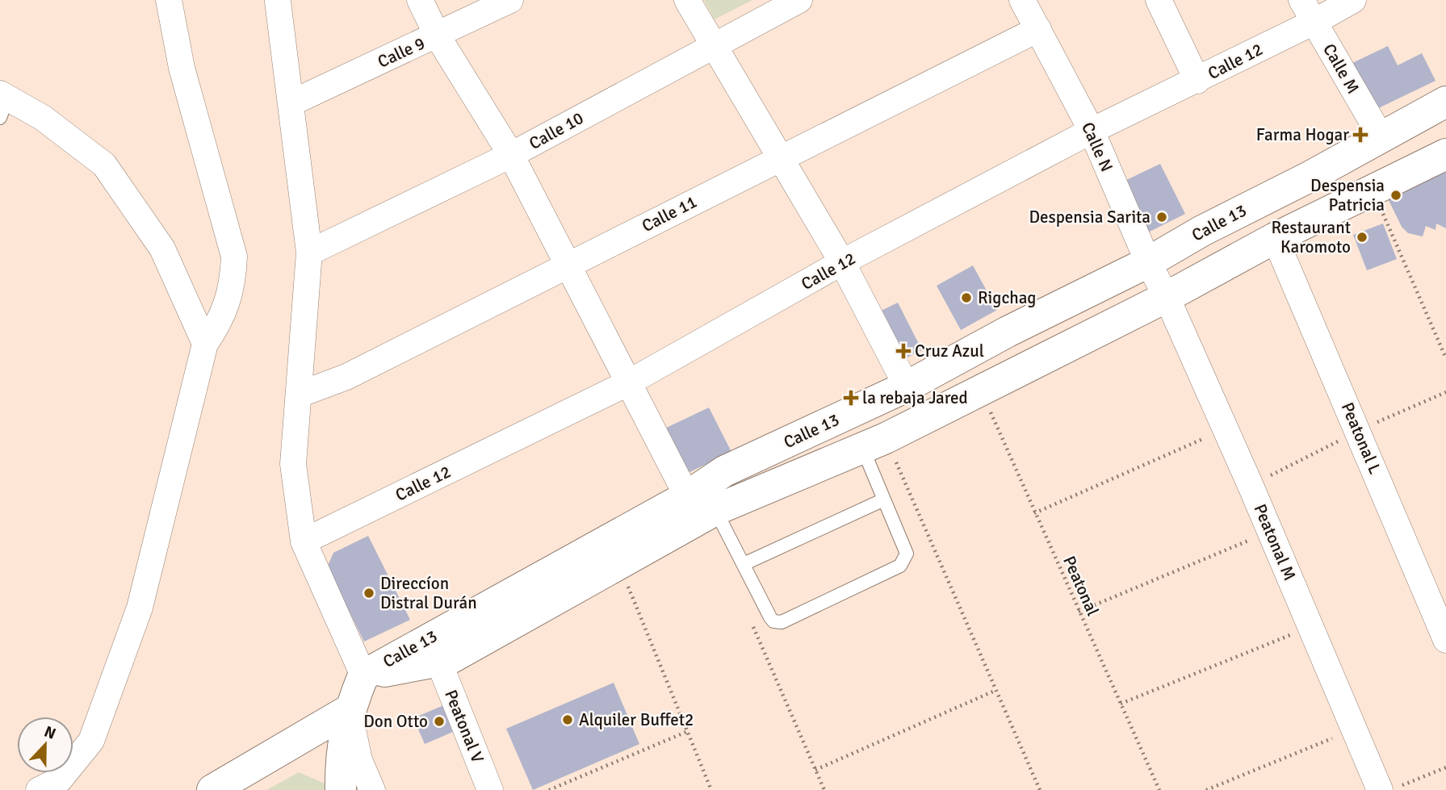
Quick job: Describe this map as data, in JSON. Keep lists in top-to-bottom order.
{
  "streets": {
    "street": [
      "Calle 9",
      "Calle 12",
      "Calle M",
      "Calle 10",
      "Calle N",
      "Calle 11",
      "Calle 13",
      "Peatonal L",
      "Peatonal M",
      "Peatonal V"
    ],
    "path": ["Peatonal"]
  },
  "crossings": [
    ["Calle 12", "Calle M"],
    ["Calle 12", "Calle N"],
    ["Calle M", "Calle 13"],
    ["Calle N", "Calle 11"],
    ["Calle N", "Calle 13"],
    ["Calle N", "Peatonal M"],
    ["Calle 13", "Peatonal L"],
    ["Calle 13", "Peatonal M"],
    ["Calle 13", "Peatonal"],
    ["Calle 13", "Peatonal V"]
  ],
  "places": {
    "health": ["Farma Hogar", "Cruz Azul", "la rebaja Jared"],
    "other": [
      "Despensia Patricia",
      "Despensia Sarita",
      "Restaurant Karomoto",
      "Rigchag",
      "Direccíon Distral Durán",
      "Alquiler Buffet2",
      "Don Otto"
    ]
  },
  "north": "top"
}
